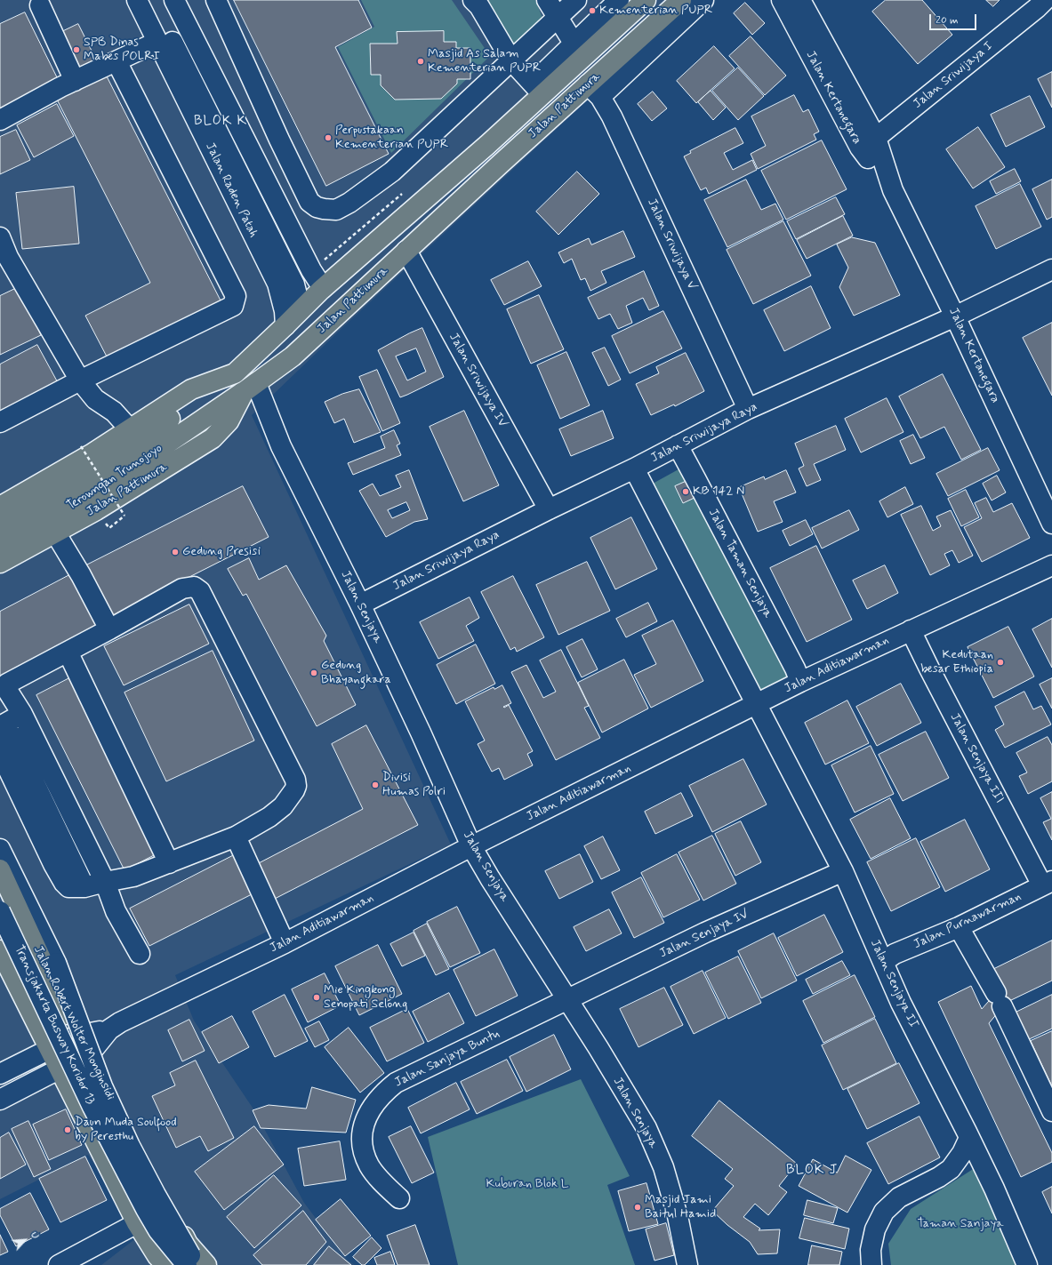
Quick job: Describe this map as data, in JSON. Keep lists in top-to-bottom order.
{
  "streets": {
    "main road": ["Jalan Pattimura", "Terowngan Trunojoyo", "Jalan Robert Wolter Monginsidi"],
    "street": [
      "Jalan Sriwijaya I",
      "Jalan Kertanegara",
      "Jalan Raden Patah",
      "Jalan Sriwijaya V",
      "Jalan Sriwijaya IV",
      "Jalan Sriwijaya Raya",
      "Jalan Taman Senjaya",
      "Jalan Senjaya",
      "Jalan Aditiawarman",
      "Jalan Senjaya III",
      "Jalan Purnawarman",
      "Jalan Senjaya IV",
      "Jalan Senjaya II",
      "Transjakarta Busway Koridor 13",
      "Jalan Sanjaya Buntu"
    ]
  },
  "crossings": [
    ["Jalan Sriwijaya I", "Jalan Kertanegara"],
    ["Jalan Kertanegara", "Jalan Sriwijaya Raya"],
    ["Jalan Pattimura", "Jalan Raden Patah"],
    ["Jalan Pattimura", "Jalan Sriwijaya V"],
    ["Jalan Pattimura", "Jalan Sriwijaya IV"],
    ["Jalan Pattimura", "Terowngan Trunojoyo"],
    ["Jalan Pattimura", "Jalan Senjaya"],
    ["Jalan Sriwijaya V", "Jalan Sriwijaya Raya"],
    ["Jalan Sriwijaya IV", "Jalan Sriwijaya Raya"],
    ["Jalan Sriwijaya Raya", "Jalan Taman Senjaya"],
    ["Jalan Sriwijaya Raya", "Jalan Senjaya"],
    ["Terowngan Trunojoyo", "Jalan Senjaya"],
    ["Jalan Taman Senjaya", "Jalan Aditiawarman"],
    ["Jalan Senjaya", "Jalan Aditiawarman"],
    ["Jalan Senjaya", "Jalan Senjaya IV"],
    ["Jalan Senjaya", "Jalan Sanjaya Buntu"],
    ["Jalan Aditiawarman", "Jalan Senjaya III"],
    ["Jalan Aditiawarman", "Jalan Senjaya II"],
    ["Jalan Aditiawarman", "Jalan Robert Wolter Monginsidi"],
    ["Jalan Senjaya III", "Jalan Purnawarman"],
    ["Jalan Purnawarman", "Jalan Senjaya II"],
    ["Jalan Senjaya IV", "Jalan Senjaya II"],
    ["Jalan Senjaya IV", "Jalan Sanjaya Buntu"]
  ],
  "districts": ["BLOK K", "BLOK J"],
  "parks": ["Kuburan Blok L", "Taman Sanjaya"],
  "places": [
    "Kementerian PUPR",
    "SPB Dinas Mabes POLRI",
    "Masjid As Salam Kementerian PUPR",
    "Perpustakaan Kementerian PUPR",
    "KB 142 N",
    "Gedung Presisi",
    "Kedutaan besar Ethiopia",
    "Gedung Bhayangkara",
    "Divisi Humas Polri",
    "Mie Kingkong Senopati Selong",
    "Daun Muda Soulfood by Peresthu",
    "Masjid Jami Baitul Hamid"
  ],
  "scale_bar": "20 m",
  "north": "top right"
}
